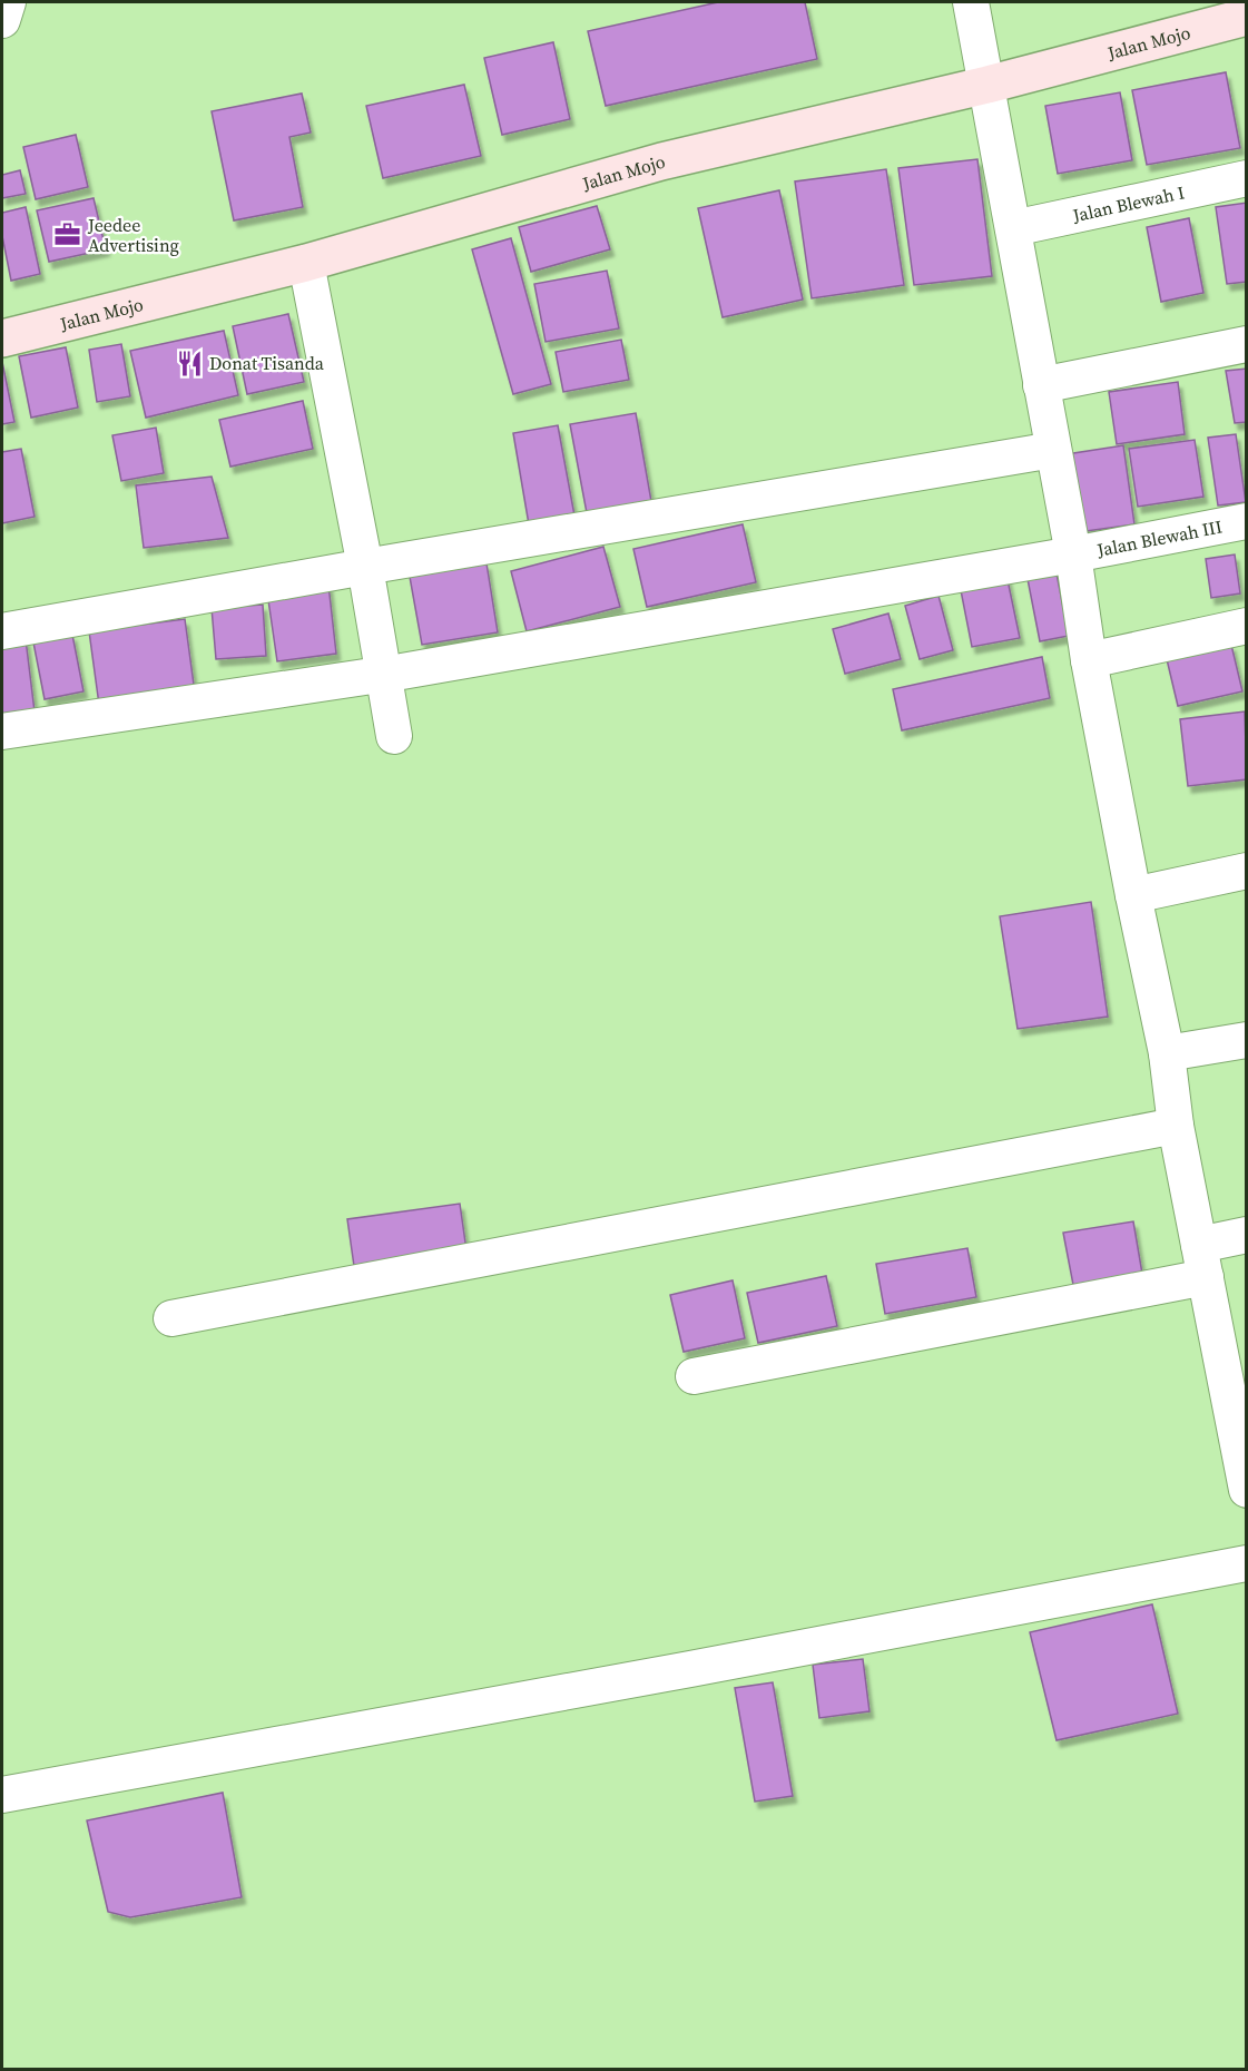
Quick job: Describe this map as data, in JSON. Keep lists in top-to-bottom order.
{
  "streets": {
    "street": ["Jalan Mojo", "Jalan Blewah I", "Jalan Blewah III"]
  },
  "places": {
    "office": ["Jeedee Advertising"],
    "restaurant": ["Donat Tisanda"]
  }
}
